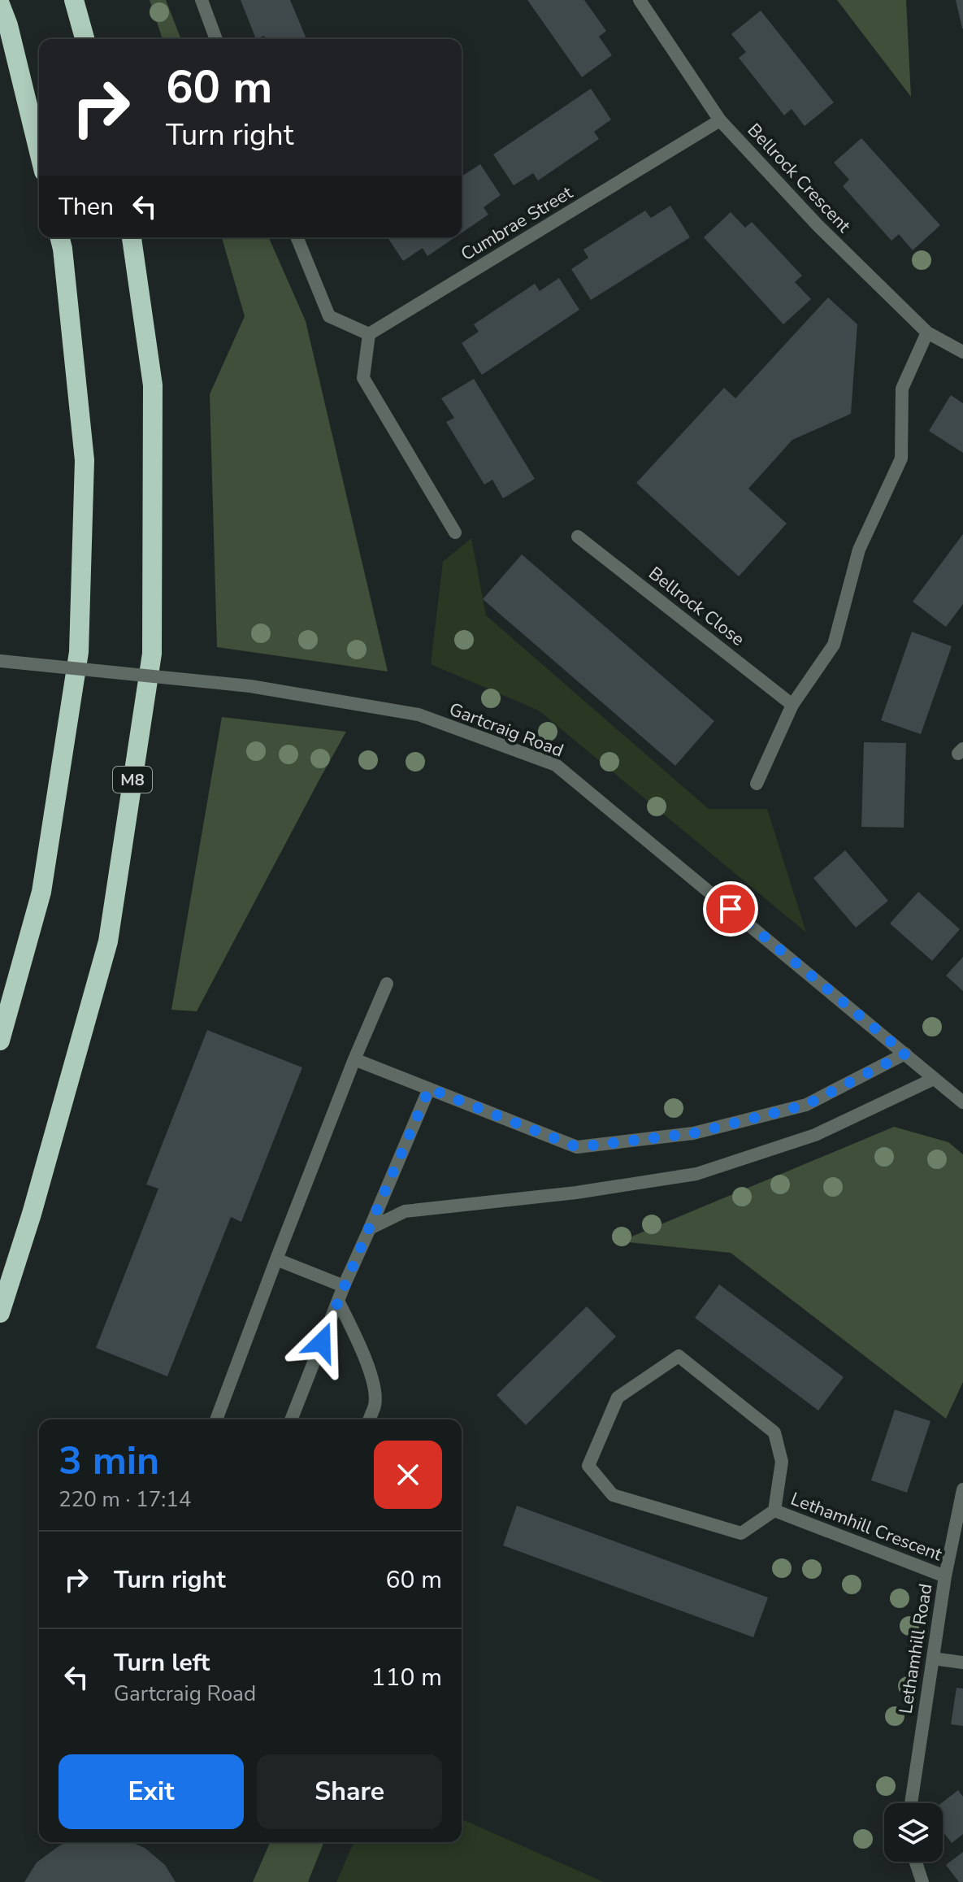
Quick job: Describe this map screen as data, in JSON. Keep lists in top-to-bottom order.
{
  "streets": {
    "highway": ["M8"],
    "street": [
      "Bellrock Crescent",
      "Cumbrae Street",
      "Bellrock Close",
      "Gartcraig Road",
      "Lethamhill Crescent",
      "Lethamhill Road"
    ]
  },
  "crossings": [
    ["Bellrock Crescent", "Cumbrae Street"],
    ["Lethamhill Crescent", "Lethamhill Road"]
  ],
  "page": {
    "turn": ["60 m", "Turn right"],
    "then": "Then",
    "heading": ["3 min", "220 m · 17:14"],
    "list": [
      {
        "name": "Turn right",
        "value": "60 m"
      },
      {
        "name": "Turn left",
        "note": "Gartcraig Road",
        "value": "110 m"
      }
    ],
    "buttons": ["Exit", "Share"]
  }
}
